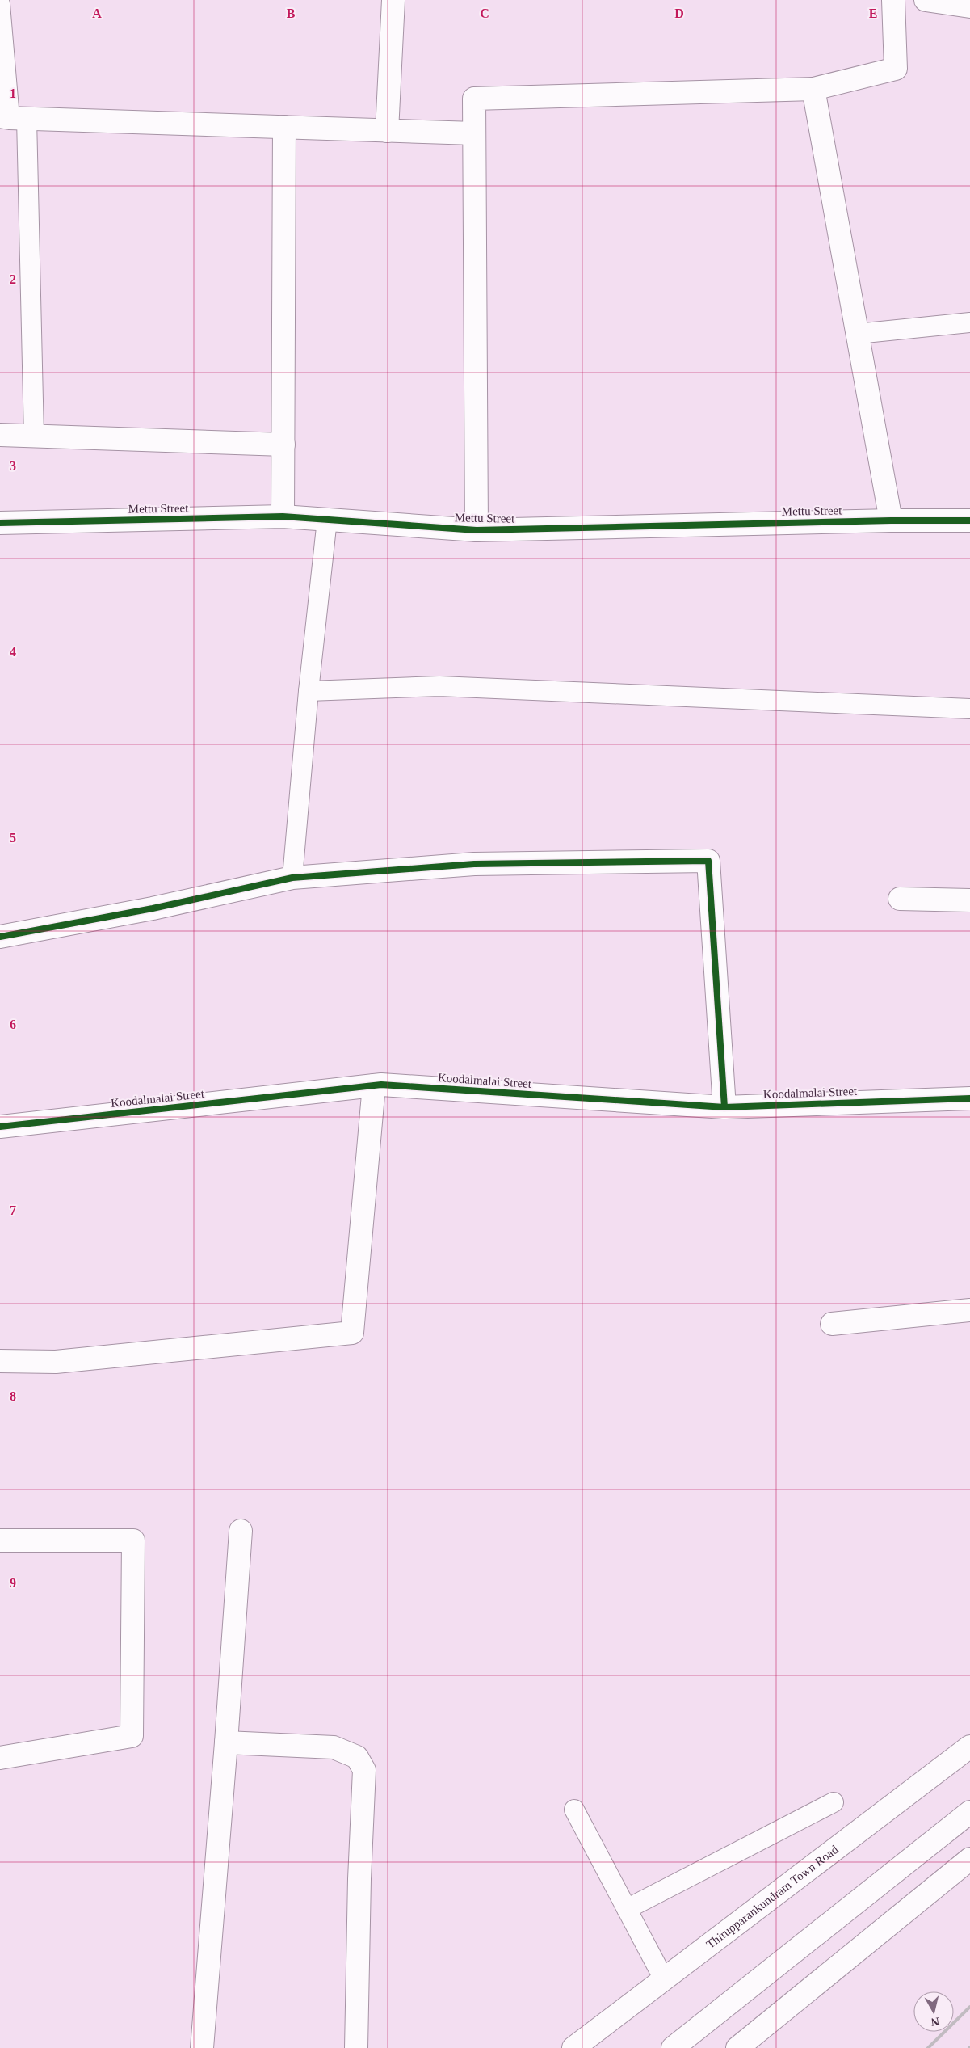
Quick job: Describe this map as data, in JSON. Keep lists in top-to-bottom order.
{
  "streets": {
    "street": ["Mettu Street", "Koodalmalai Street", "Thirupparankundram Town Road"]
  },
  "north": "bottom",
  "grid": {
    "columns": [
      "A",
      "B",
      "C",
      "D",
      "E"
    ],
    "rows": [
      "1",
      "2",
      "3",
      "4",
      "5",
      "6",
      "7",
      "8",
      "9"
    ]
  }
}
